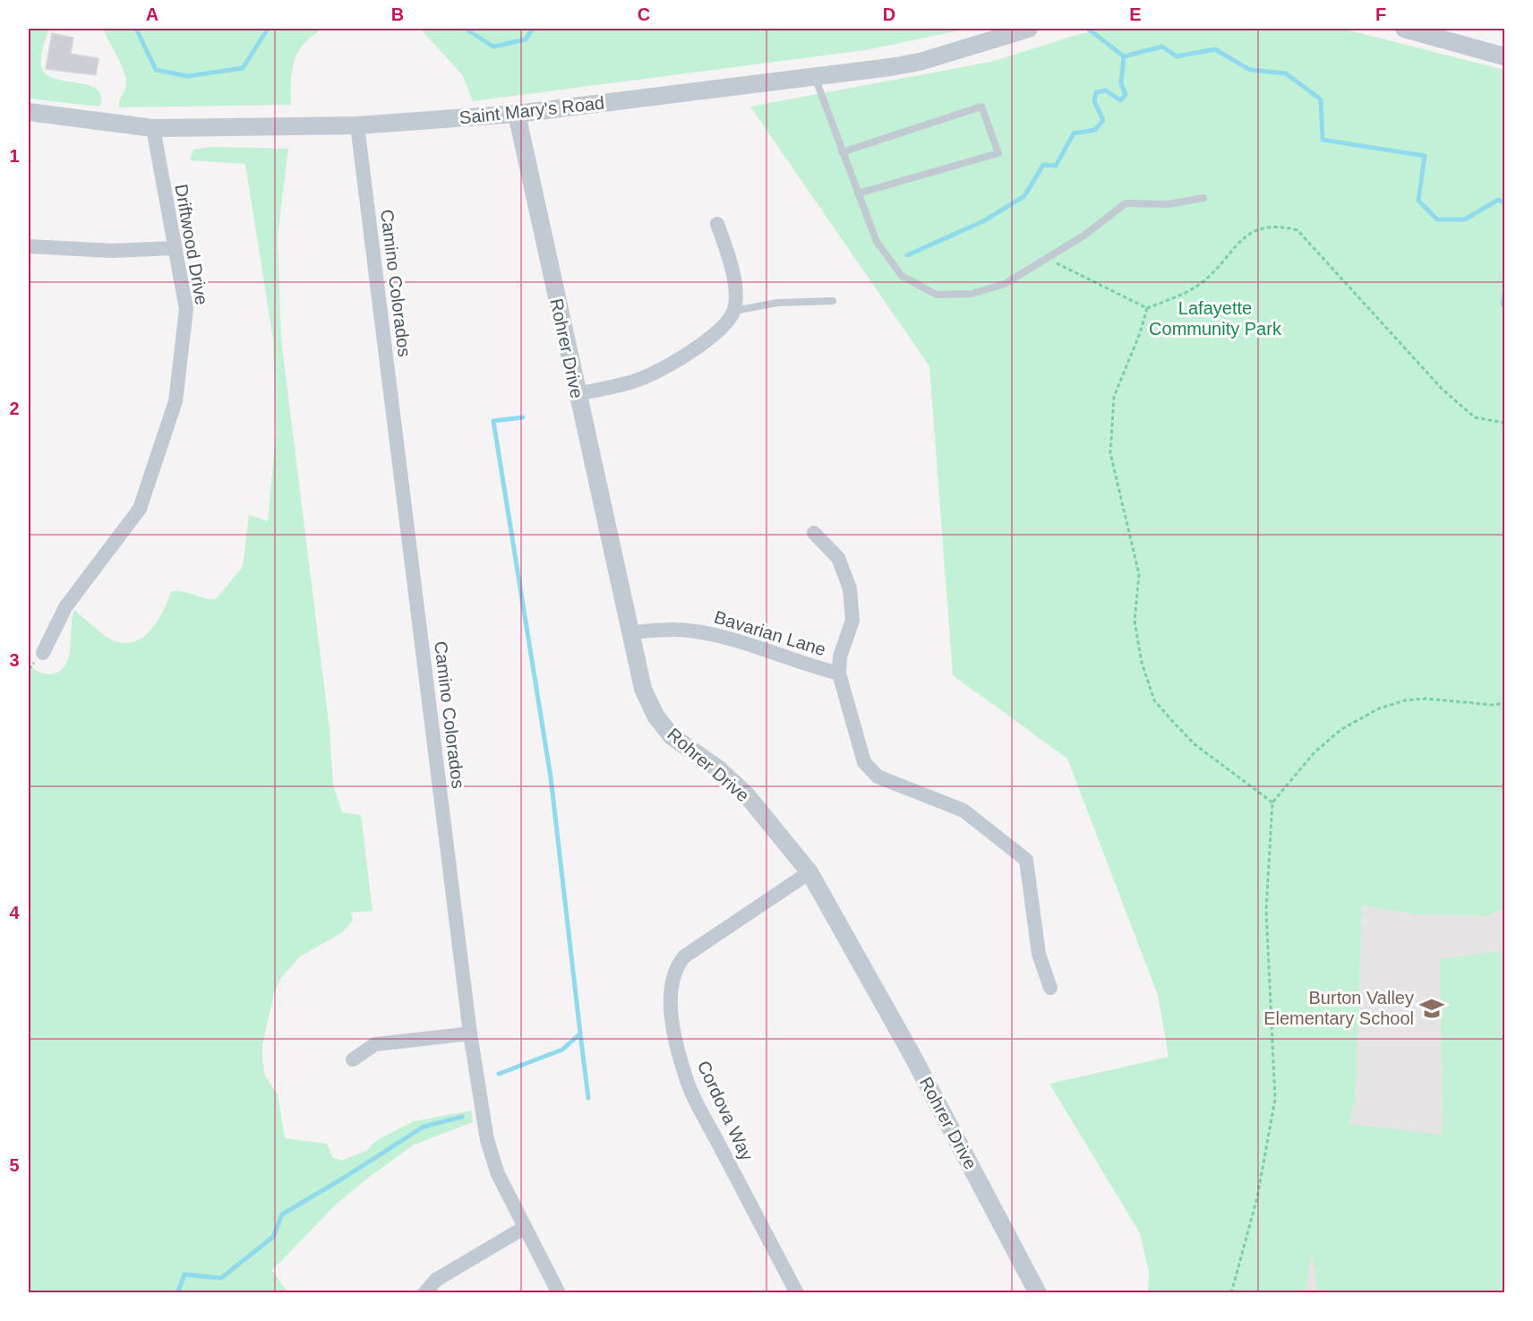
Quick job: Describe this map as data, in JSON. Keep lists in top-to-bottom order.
{
  "streets": {
    "street": [
      "Saint Mary's Road",
      "Driftwood Drive",
      "Camino Colorados",
      "Rohrer Drive",
      "Bavarian Lane",
      "Cordova Way"
    ]
  },
  "crossings": [
    ["Saint Mary's Road", "Driftwood Drive"],
    ["Saint Mary's Road", "Camino Colorados"],
    ["Saint Mary's Road", "Rohrer Drive"],
    ["Rohrer Drive", "Bavarian Lane"],
    ["Rohrer Drive", "Cordova Way"]
  ],
  "parks": ["Lafayette Community Park"],
  "places": {
    "school or university": ["Burton Valley Elementary School"]
  },
  "grid": {
    "columns": [
      "A",
      "B",
      "C",
      "D",
      "E",
      "F"
    ],
    "rows": [
      "1",
      "2",
      "3",
      "4",
      "5"
    ]
  }
}
